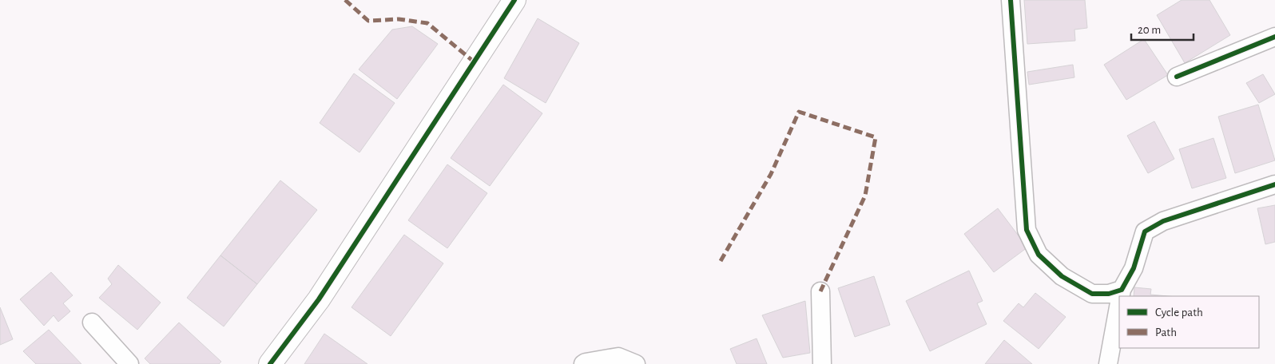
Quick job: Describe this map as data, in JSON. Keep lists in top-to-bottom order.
{
  "legend": ["Cycle path", "Path"],
  "scale_bar": "20 m"
}
